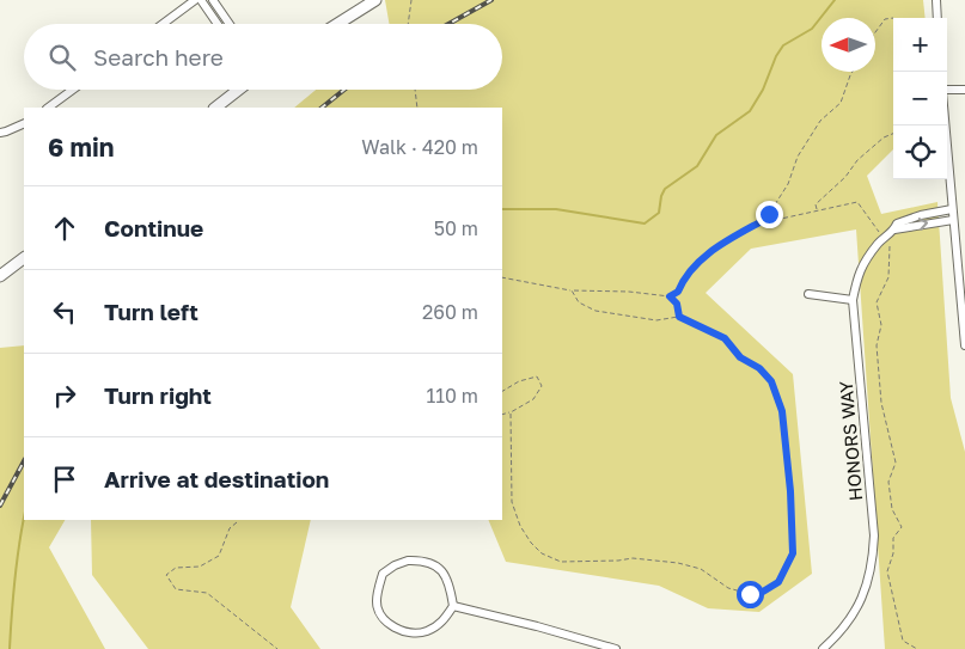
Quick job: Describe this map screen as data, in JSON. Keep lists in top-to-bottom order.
{
  "streets": {
    "street": ["HONORS WAY"]
  },
  "north": "left",
  "page": {
    "map_buttons": ["+", "−"],
    "search": "Search here",
    "heading": ["6 min", "Walk · 420 m"],
    "list": [
      ["Continue", "50 m"],
      ["Turn left", "260 m"],
      ["Turn right", "110 m"],
      "Arrive at destination"
    ]
  }
}
